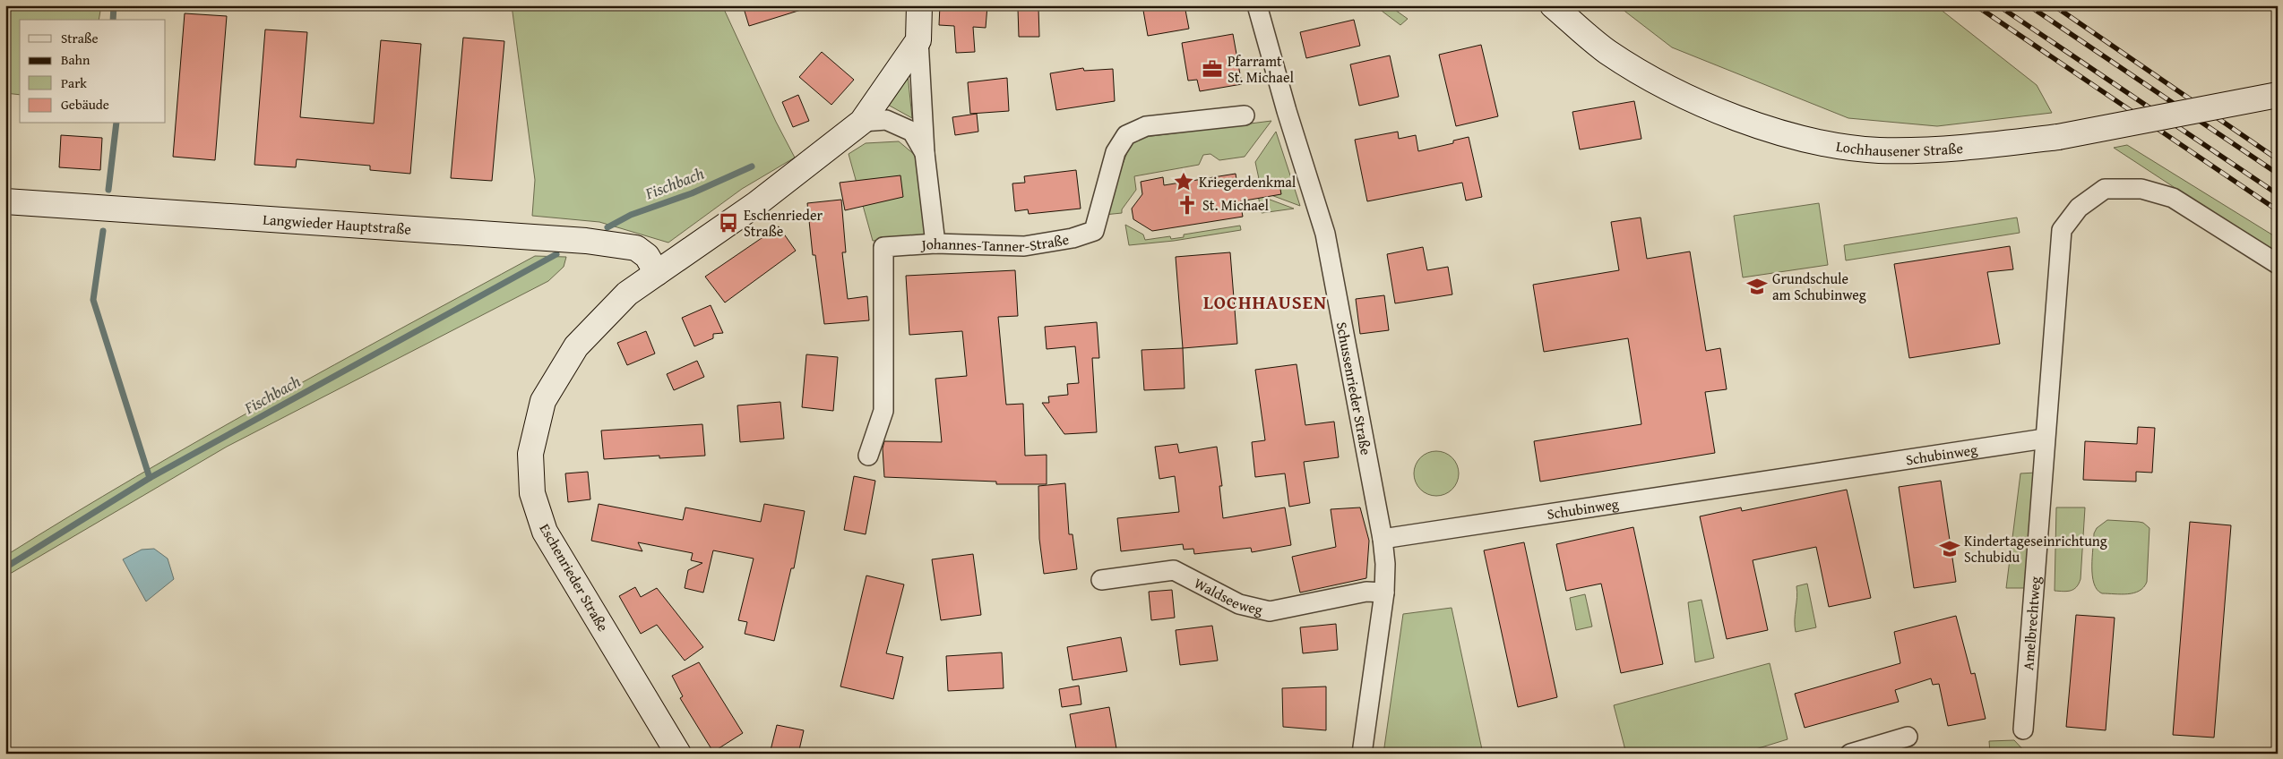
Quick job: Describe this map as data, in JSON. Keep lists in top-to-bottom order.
{
  "streets": {
    "street": [
      "Lochhausener Straße",
      "Langwieder Hauptstraße",
      "Johannes-Tanner-Straße",
      "Schussenrieder Straße",
      "Schubinweg",
      "Eschenrieder Straße",
      "Waldseeweg",
      "Amelbrechtweg"
    ]
  },
  "crossings": [
    ["Langwieder Hauptstraße", "Eschenrieder Straße"],
    ["Schussenrieder Straße", "Schubinweg"],
    ["Schussenrieder Straße", "Waldseeweg"],
    ["Schubinweg", "Amelbrechtweg"]
  ],
  "districts": ["LOCHHAUSEN"],
  "water": ["Fischbach"],
  "places": {
    "office": ["Pfarramt St. Michael"],
    "place": ["Kriegerdenkmal"],
    "church": ["St. Michael"],
    "bus stop": ["Eschenrieder Straße"],
    "school or university": ["Grundschule am Schubinweg", "Kindertageseinrichtung Schubidu"]
  },
  "legend": [
    "Straße",
    "Bahn",
    "Park",
    "Gebäude"
  ]
}
